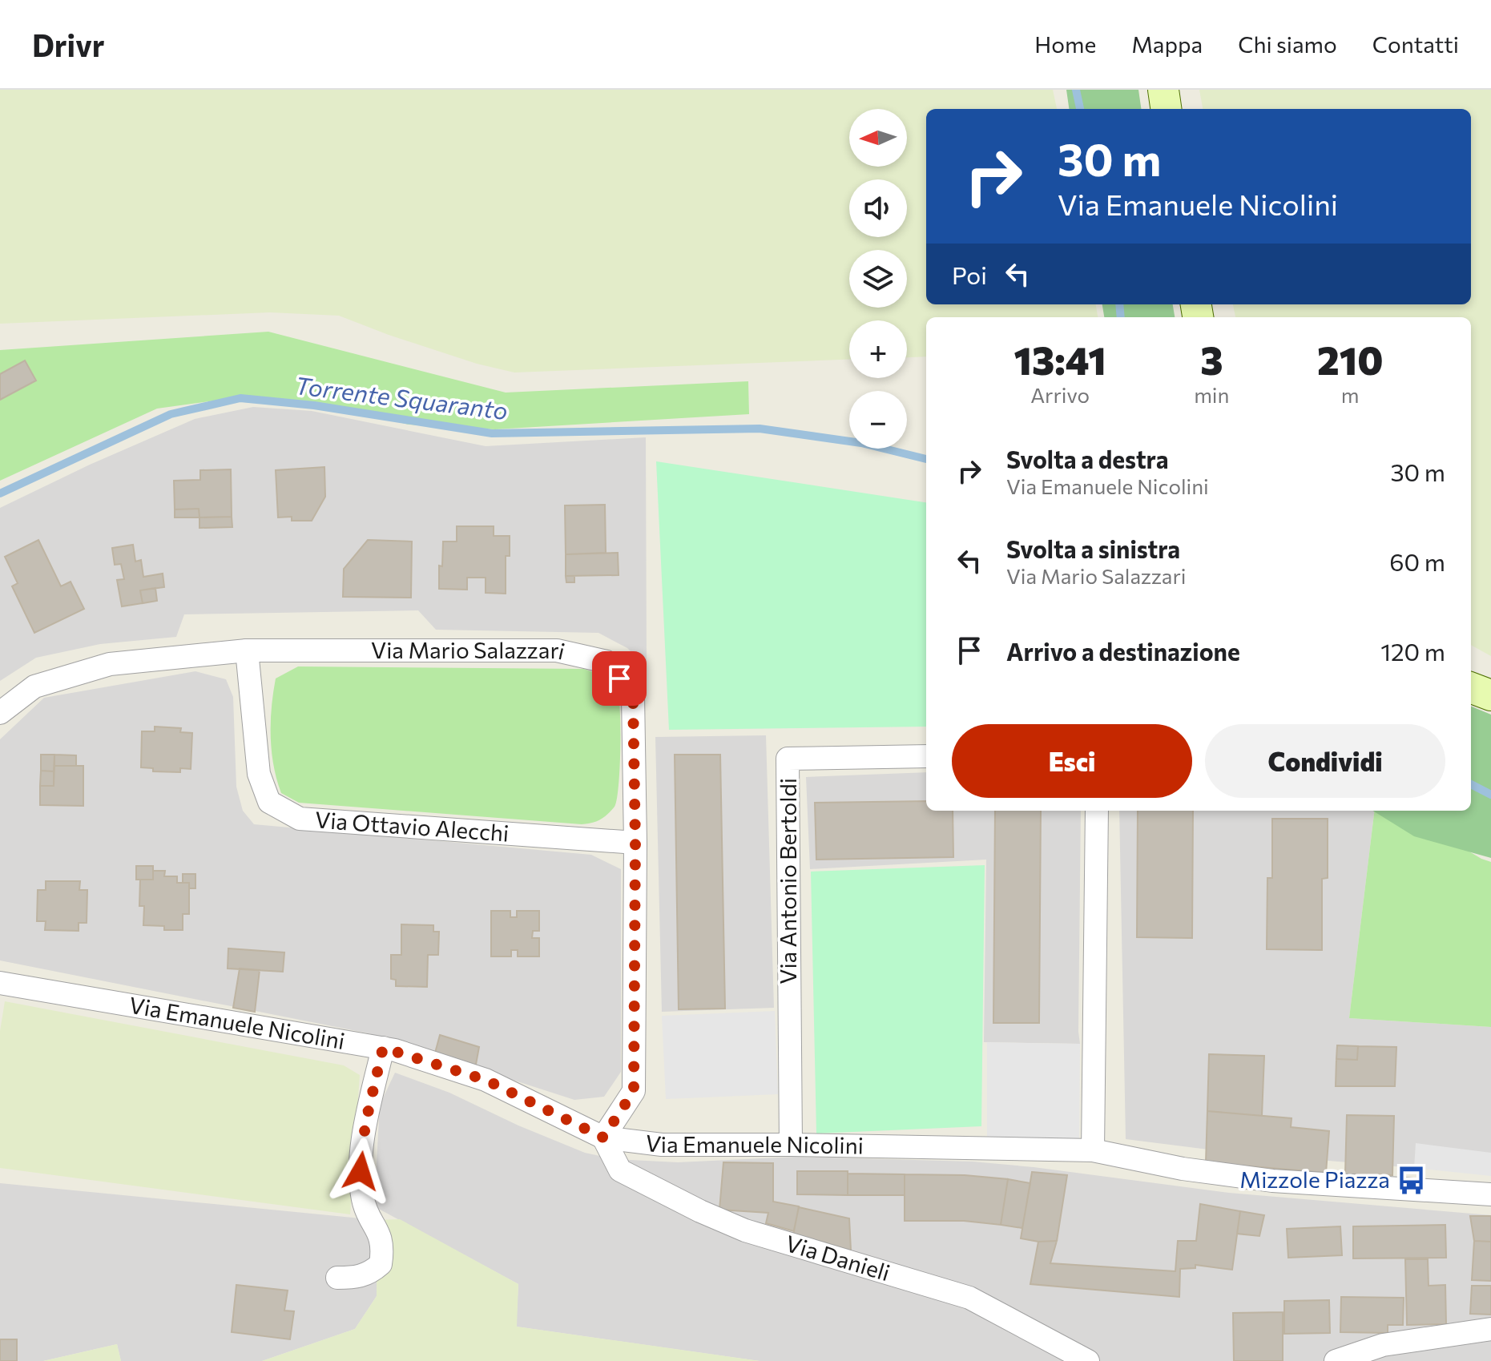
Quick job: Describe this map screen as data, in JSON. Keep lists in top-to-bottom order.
{
  "streets": {
    "street": [
      "Via Mario Salazzari",
      "Via Ottavio Alecchi",
      "Via Antonio Bertoldi",
      "Via Emanuele Nicolini",
      "Via Danieli"
    ]
  },
  "crossings": [
    ["Via Mario Salazzari", "Via Ottavio Alecchi"],
    ["Via Mario Salazzari", "Via Emanuele Nicolini"],
    ["Via Mario Salazzari", "Via Danieli"],
    ["Via Antonio Bertoldi", "Via Emanuele Nicolini"],
    ["Via Emanuele Nicolini", "Via Danieli"]
  ],
  "water": ["Torrente Squaranto"],
  "places": {
    "bus stop": ["Mizzole Piazza"]
  },
  "north": "left",
  "page": {
    "header": "Drivr",
    "nav": [
      "Home",
      "Mappa",
      "Chi siamo",
      "Contatti"
    ],
    "map_buttons": ["+", "−"],
    "turn": ["30 m", "Via Emanuele Nicolini"],
    "then": "Poi",
    "eta": [
      "13:41",
      "Arrivo",
      "3",
      "min",
      "210",
      "m"
    ],
    "list": [
      {
        "name": "Svolta a destra",
        "note": "Via Emanuele Nicolini",
        "value": "30 m"
      },
      {
        "name": "Svolta a sinistra",
        "note": "Via Mario Salazzari",
        "value": "60 m"
      },
      {
        "name": "Arrivo a destinazione",
        "value": "120 m"
      }
    ],
    "buttons": ["Esci", "Condividi"]
  }
}
